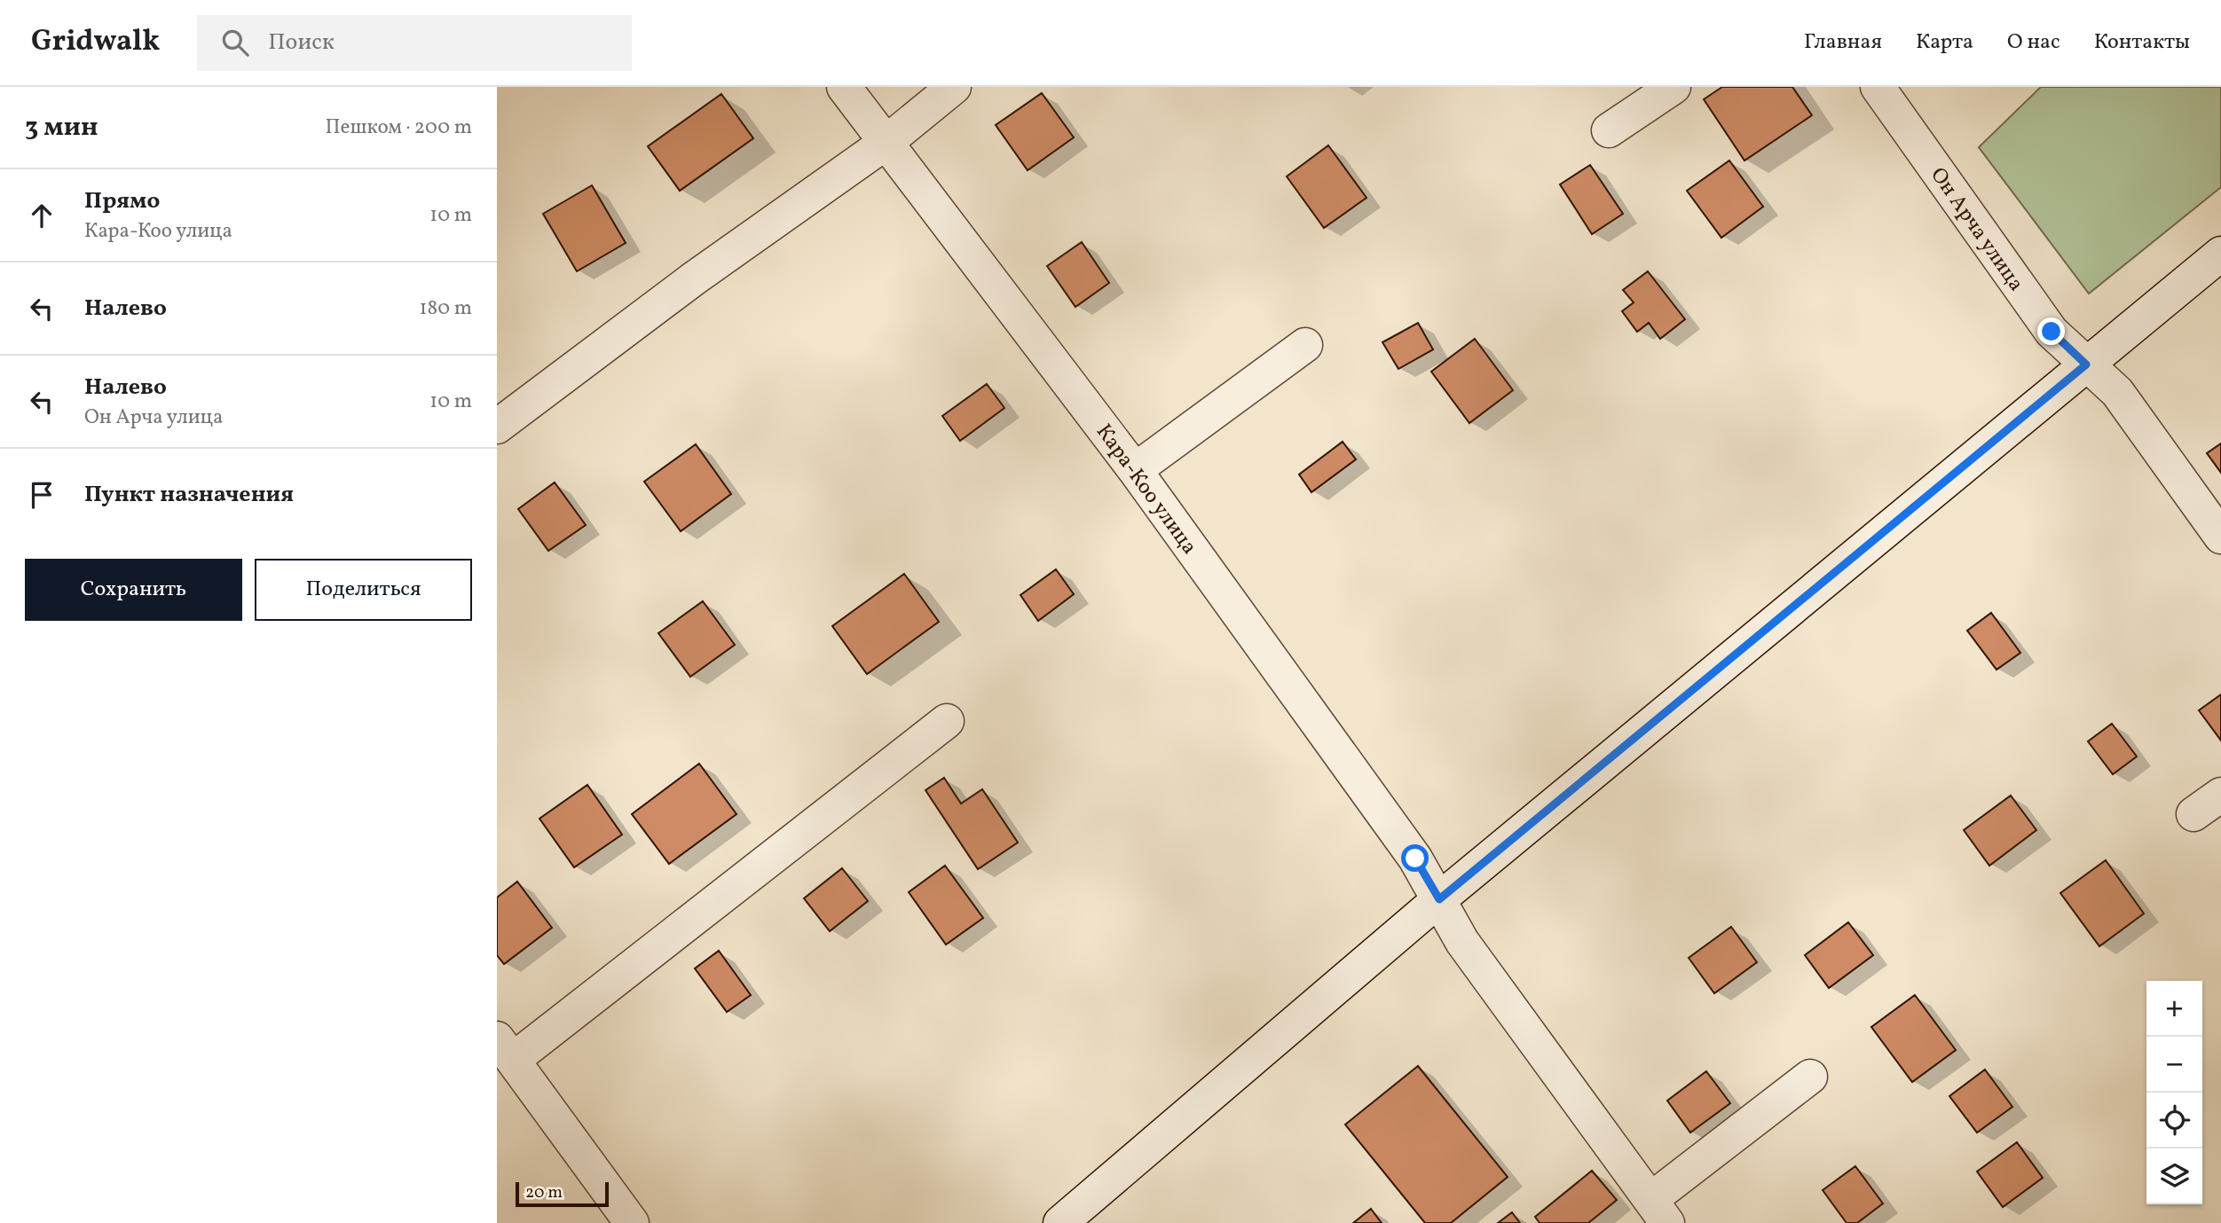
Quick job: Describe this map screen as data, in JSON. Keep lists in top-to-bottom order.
{
  "streets": {
    "street": ["Он Арча улица", "Кара-Коо улица"]
  },
  "scale_bar": "20 m",
  "page": {
    "header": "Gridwalk",
    "search": "Поиск",
    "nav": [
      "Главная",
      "Карта",
      "О нас",
      "Контакты"
    ],
    "heading": ["3 мин", "Пешком · 200 m"],
    "list": [
      ["Прямо", "Кара-Коо улица", "10 m"],
      ["Налево", "180 m"],
      ["Налево", "Он Арча улица", "10 m"],
      "Пункт назначения"
    ],
    "buttons": ["Сохранить", "Поделиться"],
    "map_buttons": ["+", "−"],
    "scale": "20 m"
  }
}
